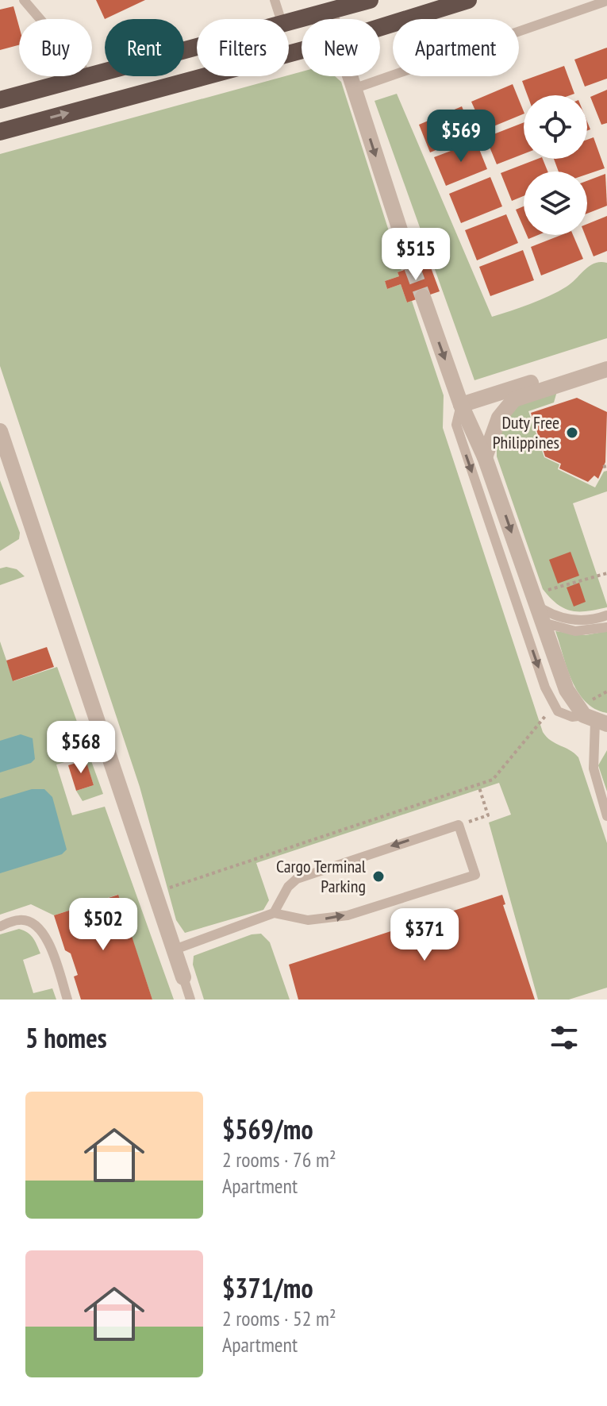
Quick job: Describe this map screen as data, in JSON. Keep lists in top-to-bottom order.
{
  "places": ["Duty Free Philippines", "Cargo Terminal Parking"],
  "page": {
    "chip": [
      "Buy",
      "Rent",
      "Filters",
      "New",
      "Apartment"
    ],
    "price": [
      "$569",
      "$515",
      "$568",
      "$502",
      "$371"
    ],
    "heading": "5 homes",
    "list": [
      {
        "name": "$569/mo",
        "note": "2 rooms · 76 m² · Apartment"
      },
      {
        "name": "$371/mo",
        "note": "2 rooms · 52 m² · Apartment"
      }
    ]
  }
}
